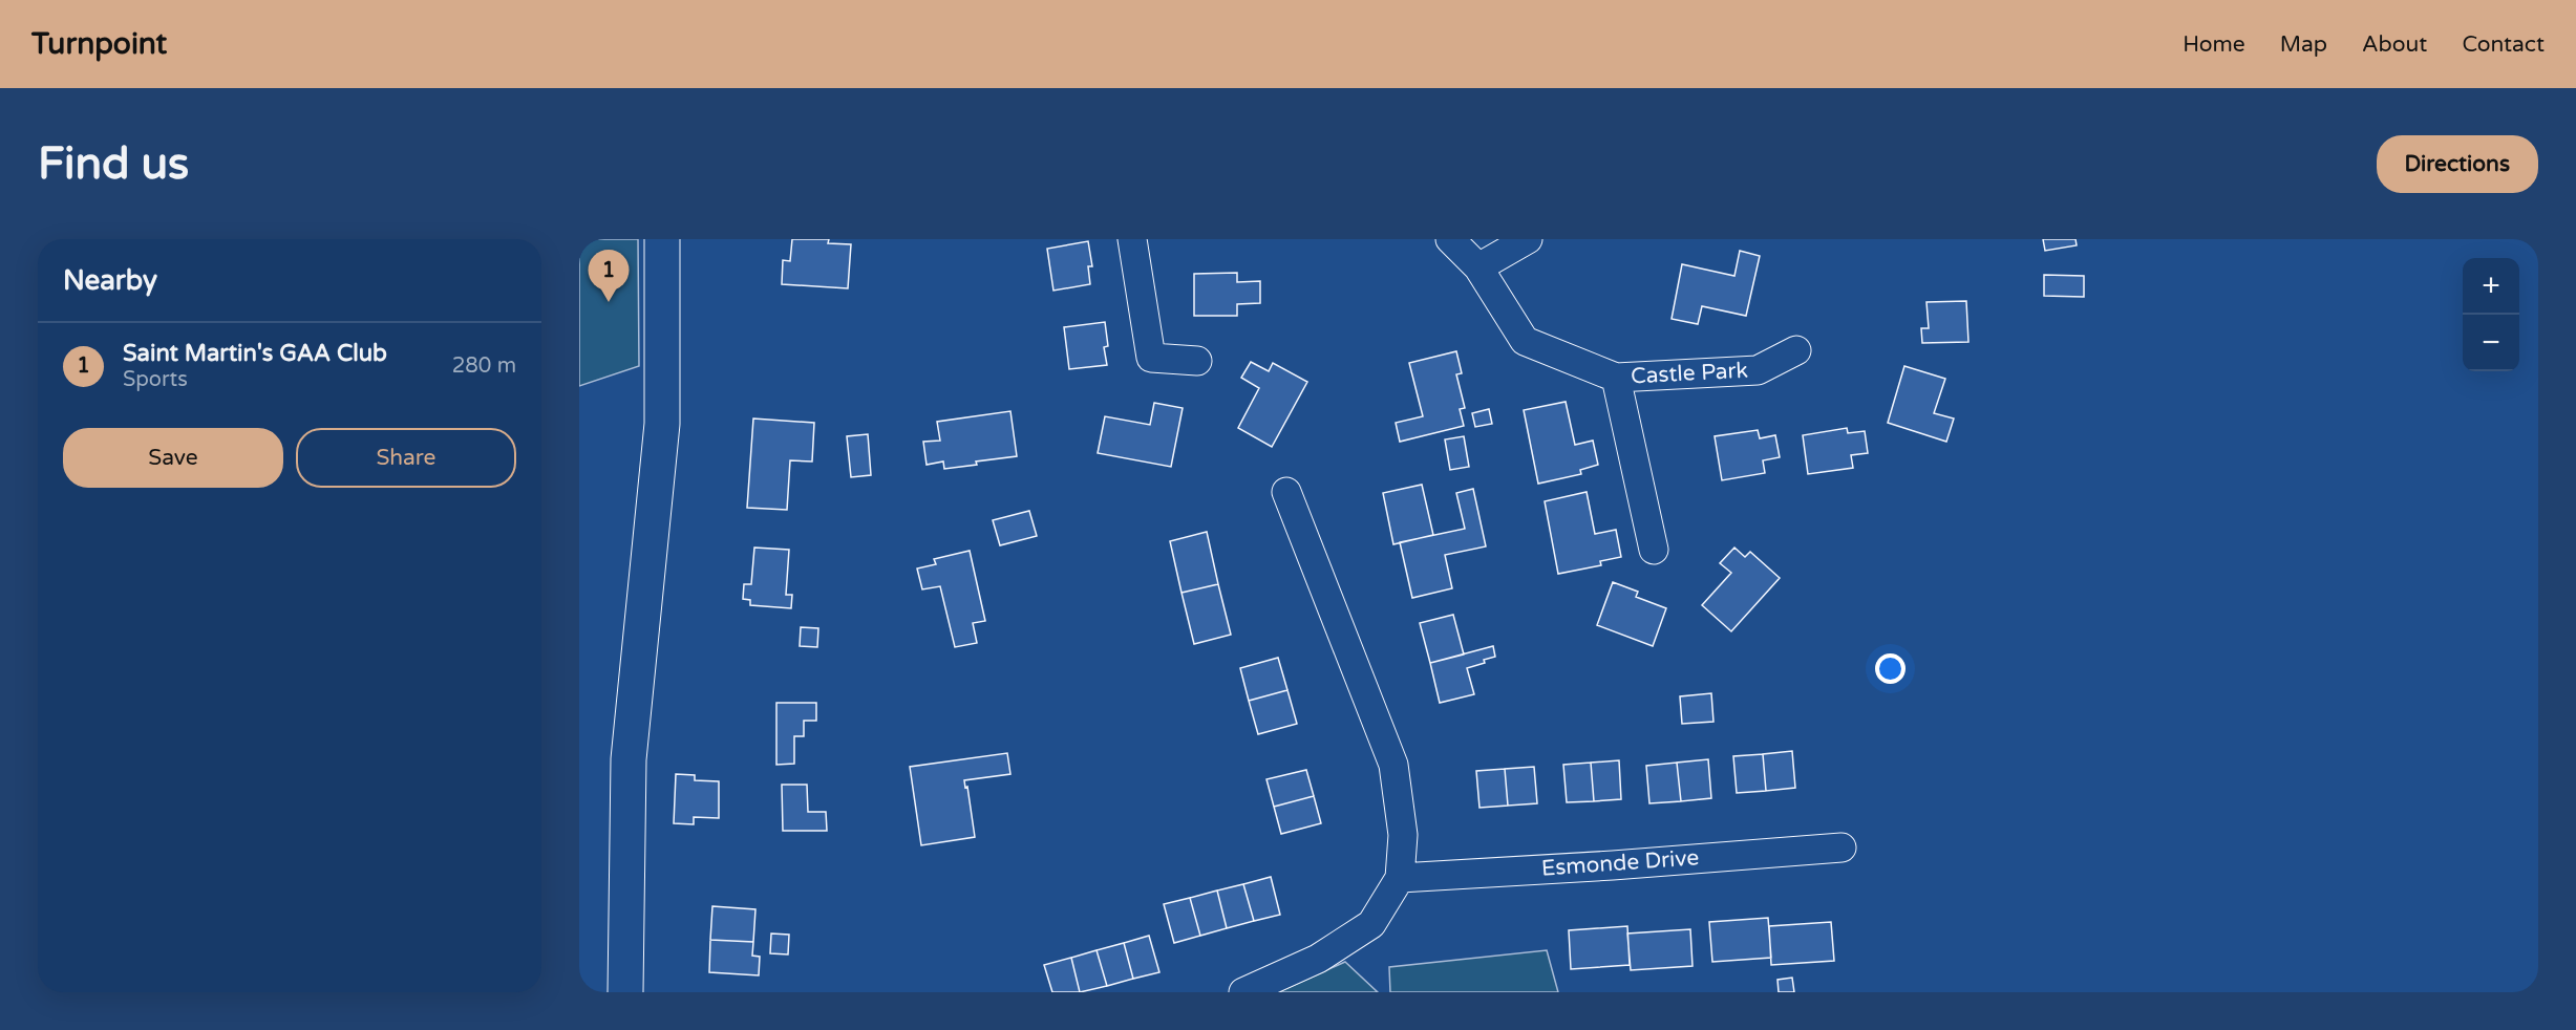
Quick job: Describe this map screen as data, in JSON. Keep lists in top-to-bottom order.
{
  "streets": {
    "street": ["Castle Park", "Esmonde Drive"]
  },
  "page": {
    "header": "Turnpoint",
    "nav": [
      "Home",
      "Map",
      "About",
      "Contact"
    ],
    "buttons": [
      "Directions",
      ["Save", "Share"]
    ],
    "title": "Find us",
    "heading": "Nearby",
    "pins": "1",
    "map_buttons": ["+", "−"],
    "list": [
      {
        "mark": "1",
        "name": "Saint Martin's GAA Club",
        "note": "Sports",
        "value": "280 m"
      }
    ]
  }
}
